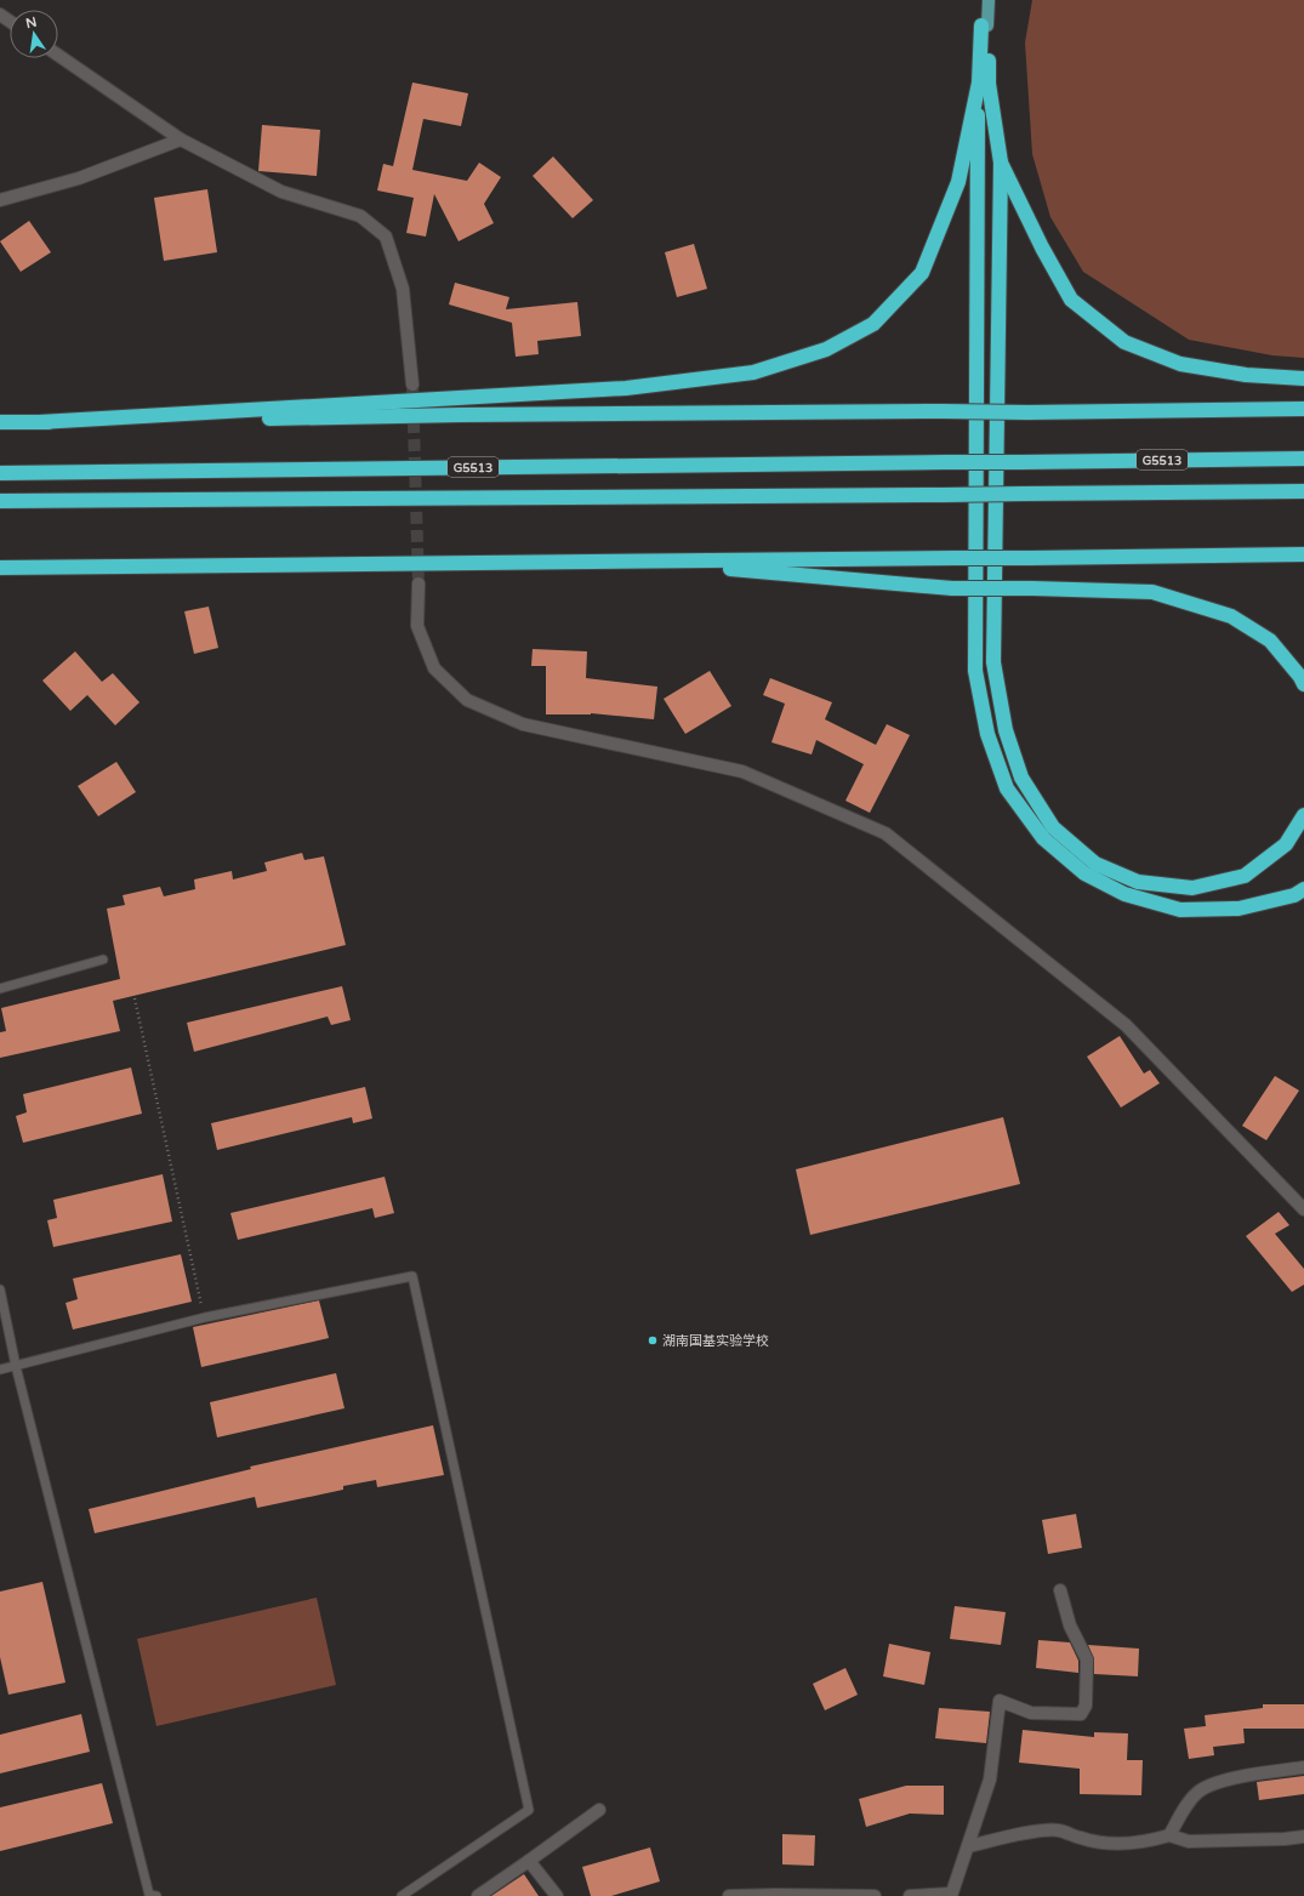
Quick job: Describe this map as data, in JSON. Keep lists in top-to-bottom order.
{
  "streets": {
    "highway": ["G5513"]
  },
  "places": ["湖南国基实验学校"],
  "north": "top"
}
